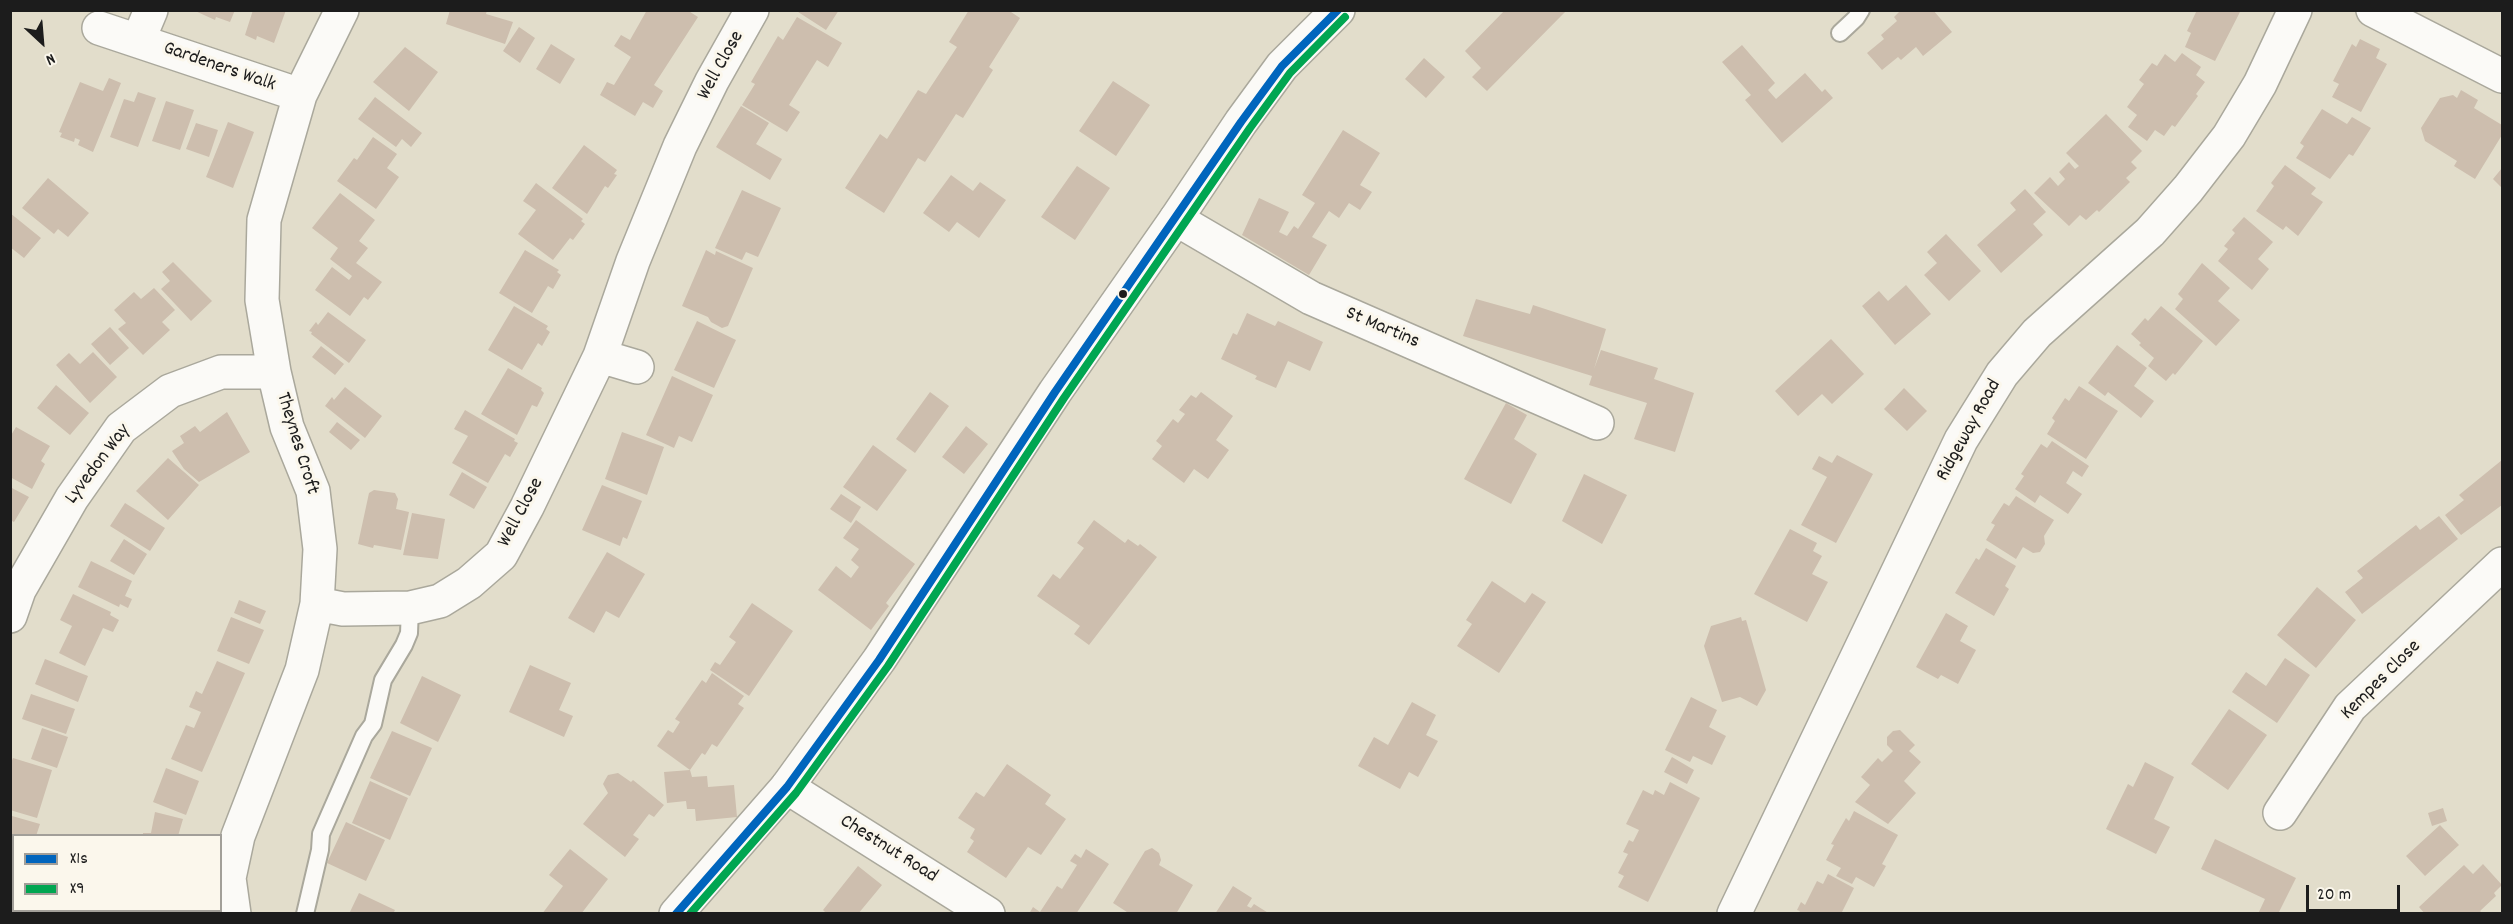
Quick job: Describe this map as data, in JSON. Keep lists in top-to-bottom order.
{
  "streets": {
    "street": [
      "Well Close",
      "Gardeners Walk",
      "St Martins",
      "Ridgeway Road",
      "Theynes Croft",
      "Lyvedon Way",
      "Kempes Close",
      "Chestnut Road"
    ]
  },
  "crossings": [
    ["Well Close", "Theynes Croft"],
    ["Gardeners Walk", "Theynes Croft"],
    ["Theynes Croft", "Lyvedon Way"]
  ],
  "lines": ["transit line X1s", "transit line X9"],
  "legend": ["X1s", "X9"],
  "scale_bar": "20 m",
  "north": "bottom right"
}
